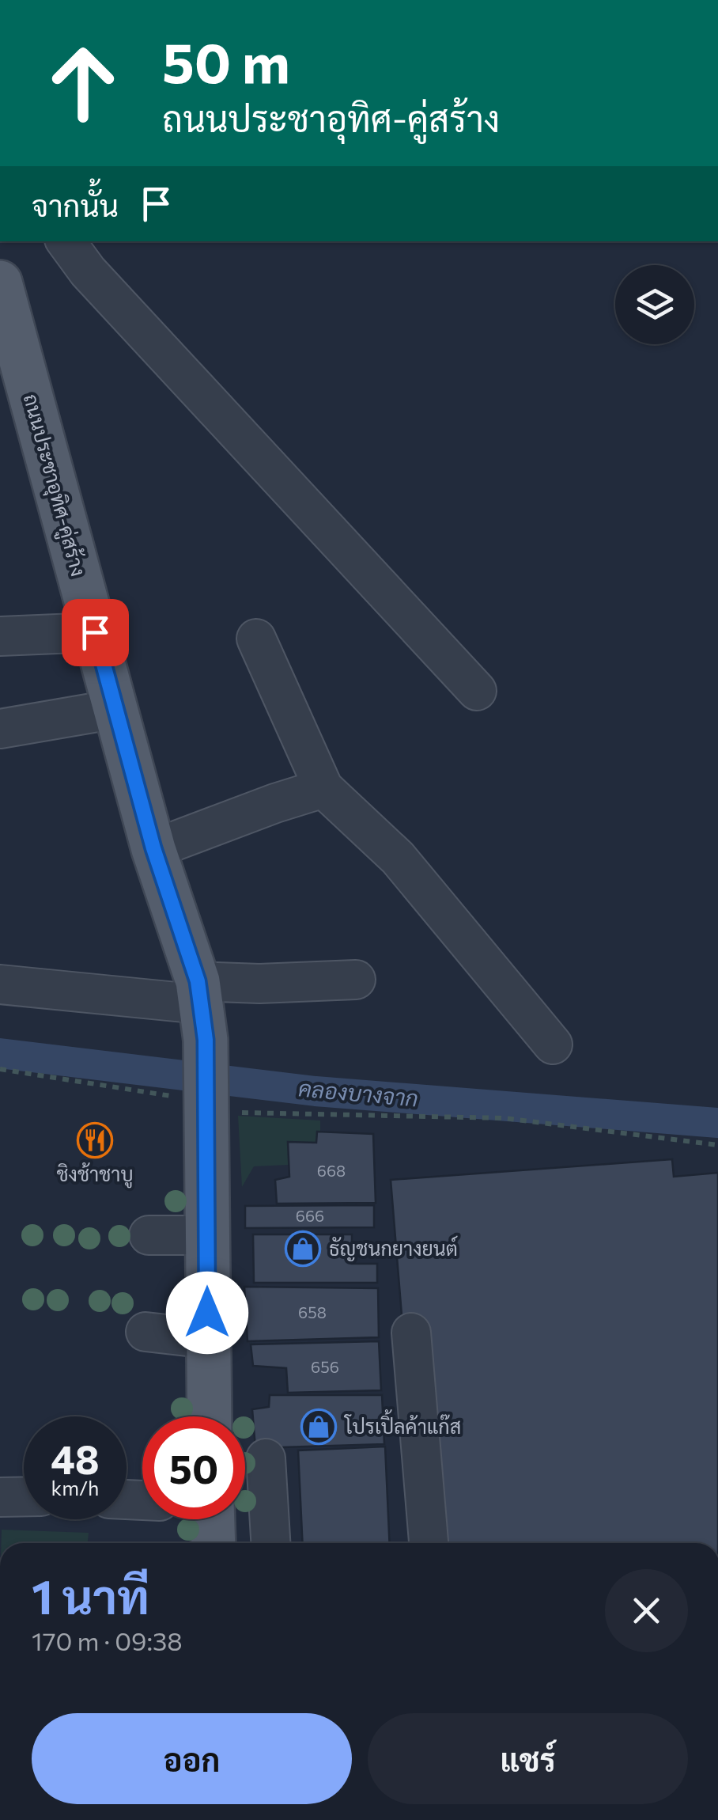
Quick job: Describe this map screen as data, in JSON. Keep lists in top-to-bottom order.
{
  "streets": {
    "main road": ["ถนนประชาอุทิศ-คู่สร้าง"]
  },
  "water": ["คลองบางจาก"],
  "places": {
    "restaurant": ["ชิงช้าชาบู"],
    "shop": ["ธัญชนกยางยนต์", "โปรเปิ้ลค้าแก๊ส"]
  },
  "house_numbers": [
    "668",
    "666",
    "658",
    "656"
  ],
  "page": {
    "turn": ["50 m", "ถนนประชาอุทิศ-คู่สร้าง"],
    "then": "จากนั้น",
    "speed": "48 km/h",
    "limit": "50",
    "heading": ["1 นาที", "170 m · 09:38"],
    "buttons": ["ออก", "แชร์"]
  }
}
